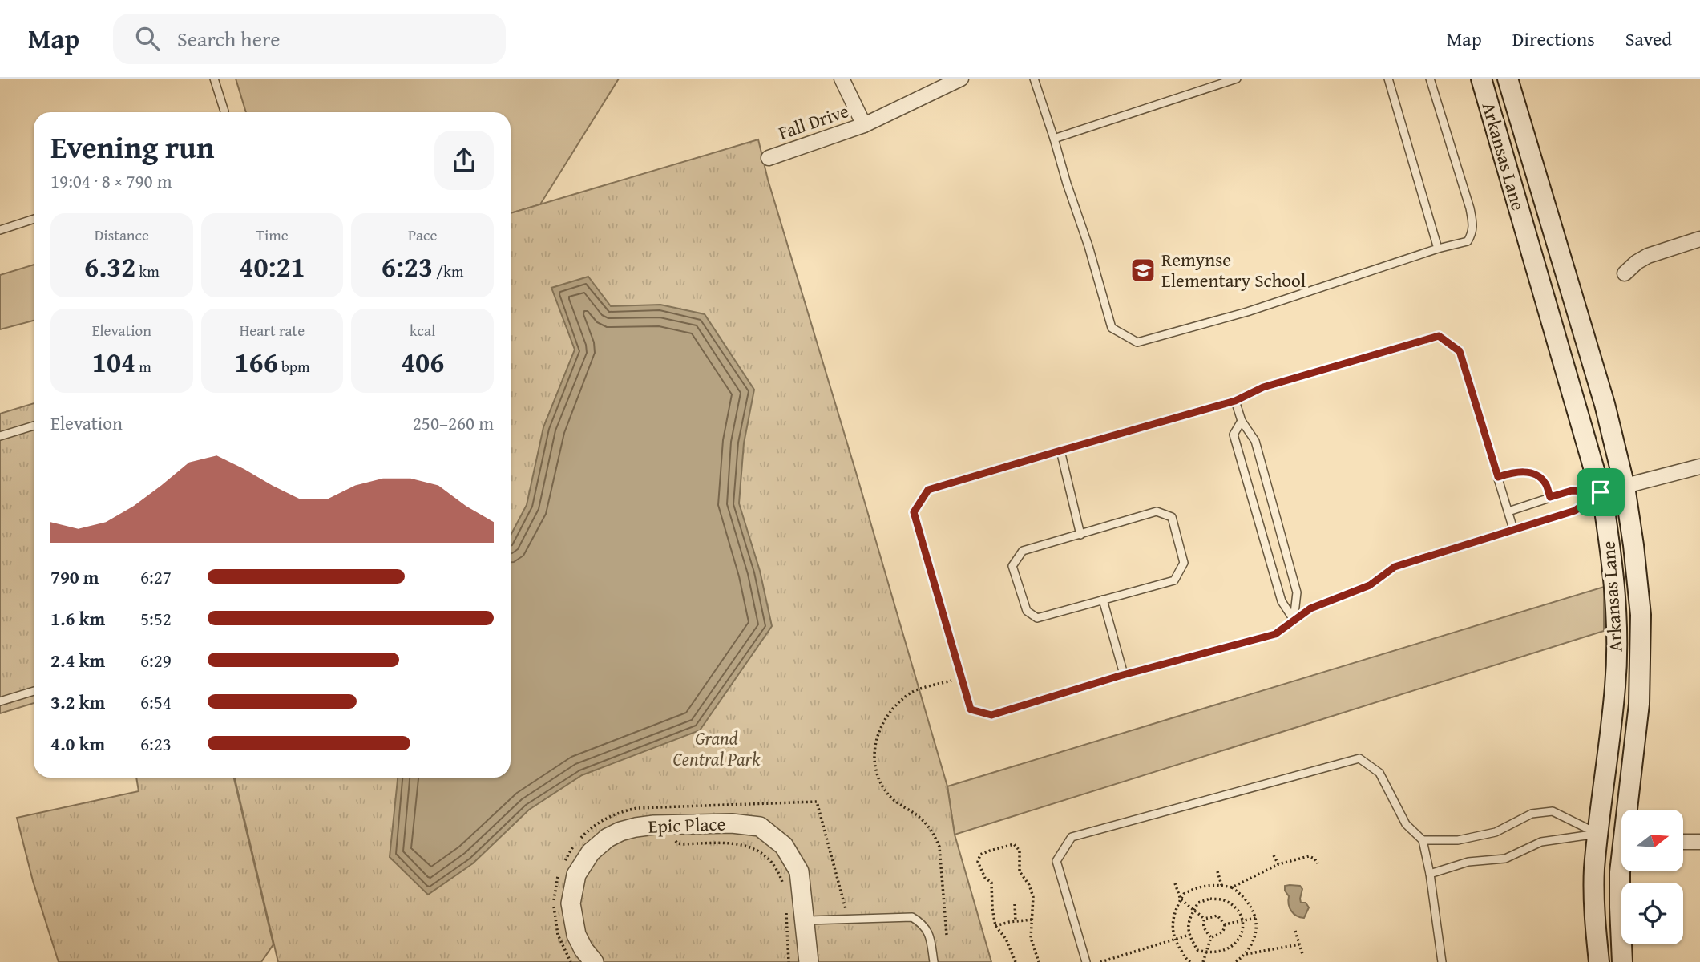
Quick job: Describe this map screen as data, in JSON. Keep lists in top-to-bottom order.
{
  "streets": {
    "main road": ["Arkansas Lane"],
    "street": ["Fall Drive", "Epic Place"]
  },
  "parks": ["Grand Central Park"],
  "places": {
    "school or university": ["Remynse Elementary School"]
  },
  "north": "right",
  "page": {
    "header": "Map",
    "search": "Search here",
    "nav": ["Map", "Directions", "Saved"],
    "heading": ["Evening run", "19:04 · 8 × 790 m"],
    "stats": [
      ["Distance", "6.32 km"],
      ["Time", "40:21"],
      ["Pace", "6:23 /km"],
      ["Elevation", "104 m"],
      ["Heart rate", "166 bpm"],
      ["kcal", "406"]
    ],
    "chart": ["Elevation", "250–260 m"],
    "list": [
      {
        "name": "790 m",
        "note": "6:27"
      },
      {
        "name": "1.6 km",
        "note": "5:52"
      },
      {
        "name": "2.4 km",
        "note": "6:29"
      },
      {
        "name": "3.2 km",
        "note": "6:54"
      },
      {
        "name": "4.0 km",
        "note": "6:23"
      }
    ]
  }
}
